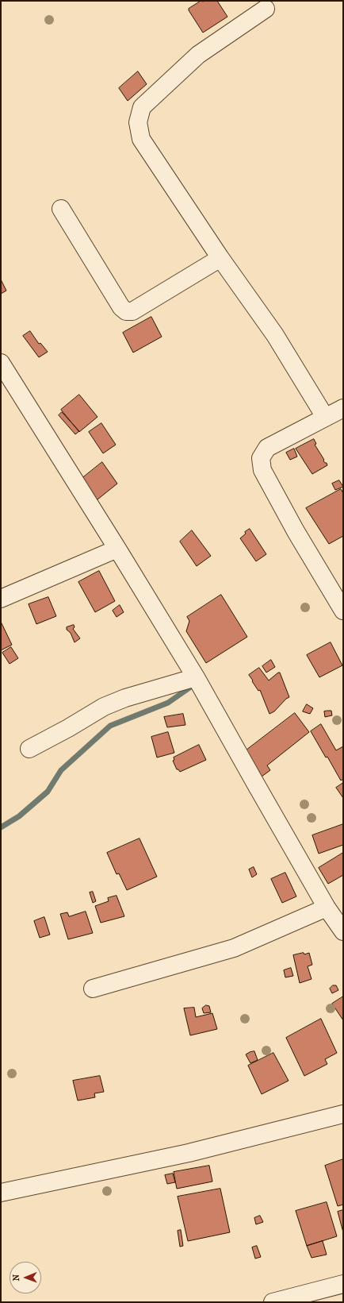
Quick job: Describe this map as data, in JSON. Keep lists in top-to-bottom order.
{
  "north": "left"
}
